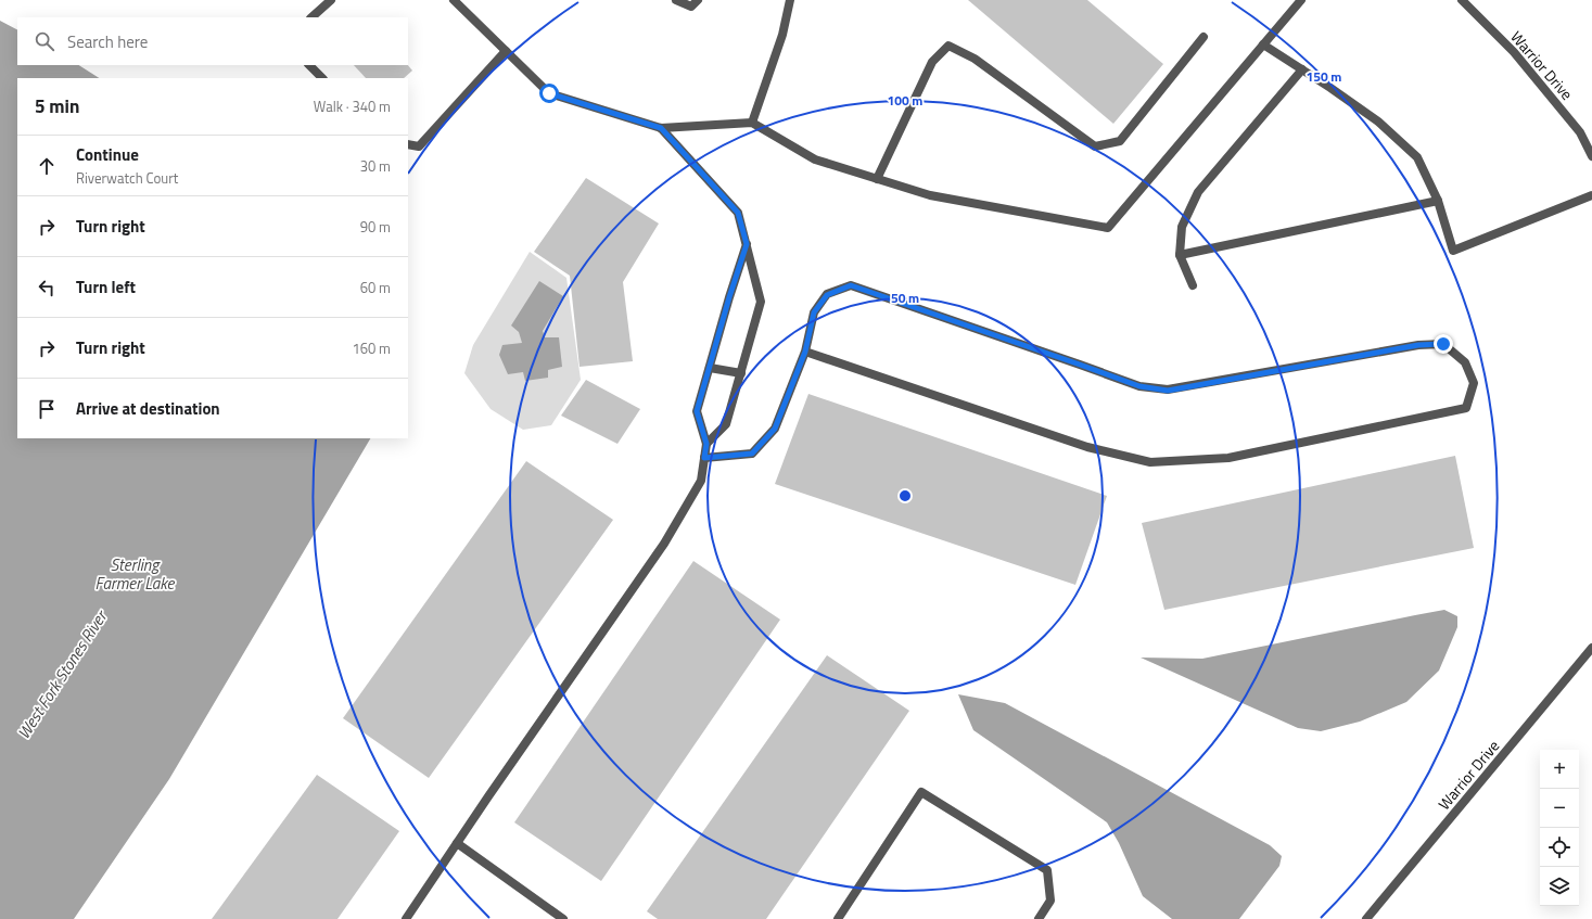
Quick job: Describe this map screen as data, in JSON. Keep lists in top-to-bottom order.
{
  "streets": {
    "street": ["Warrior Drive"]
  },
  "water": ["Sterling Farmer Lake", "West Fork Stones River"],
  "page": {
    "search": "Search here",
    "heading": ["5 min", "Walk · 340 m"],
    "list": [
      ["Continue", "Riverwatch Court", "30 m"],
      ["Turn right", "90 m"],
      ["Turn left", "60 m"],
      ["Turn right", "160 m"],
      "Arrive at destination"
    ],
    "map_buttons": ["+", "−"]
  },
  "rings": ["150 m", "100 m", "50 m"]
}
